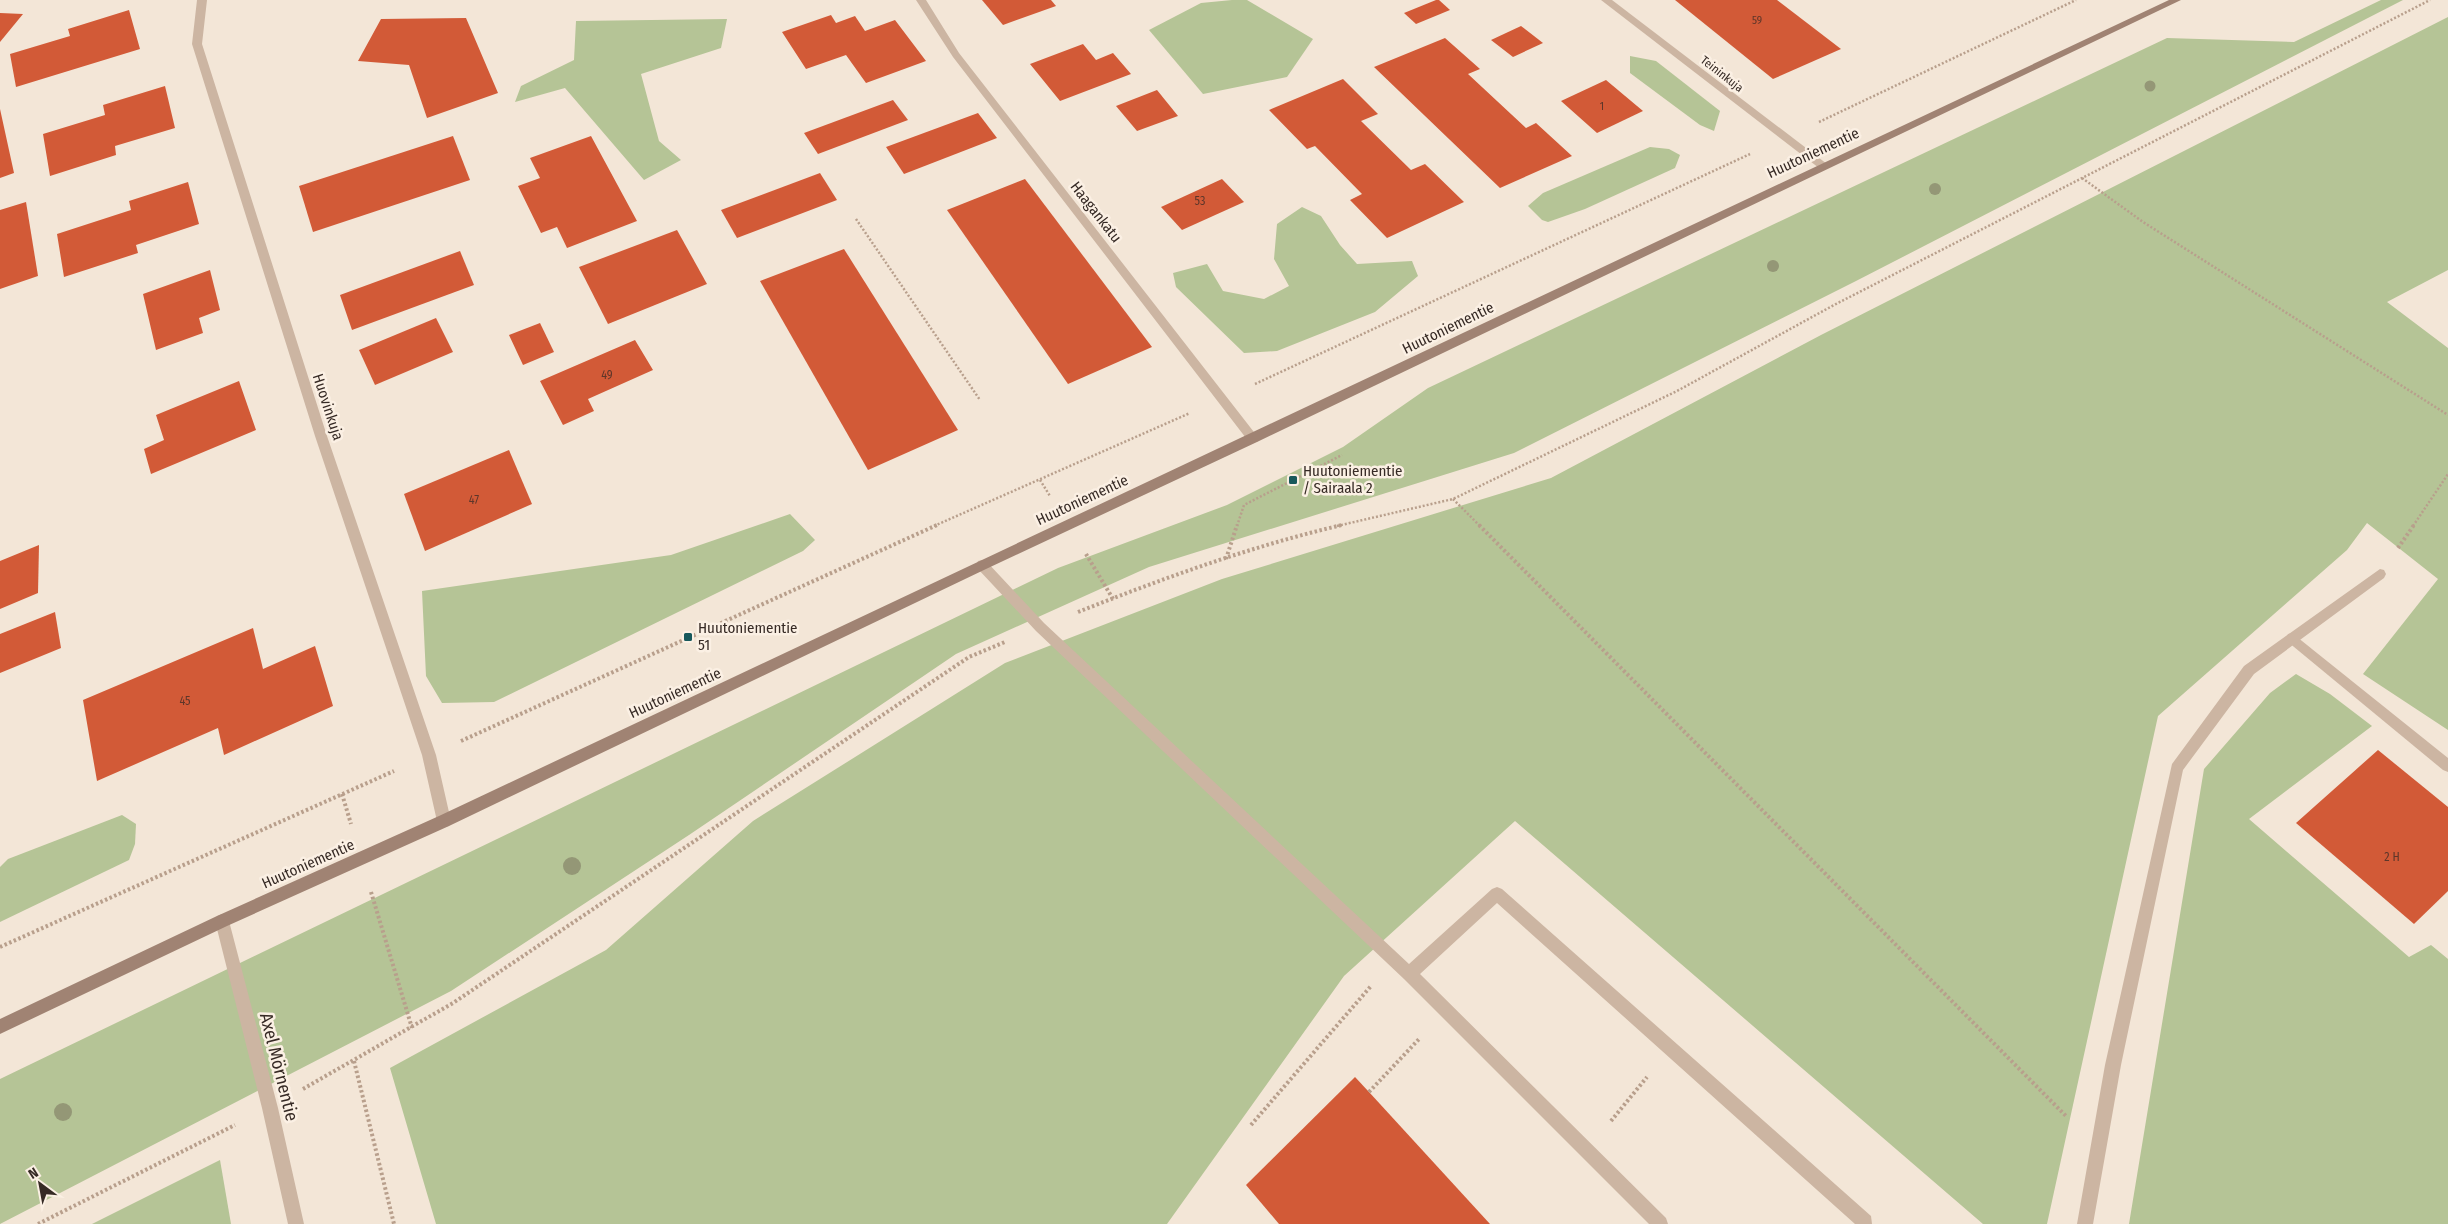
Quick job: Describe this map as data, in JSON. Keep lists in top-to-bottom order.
{
  "streets": {
    "main road": ["Huutoniementie"],
    "street": [
      "Teininkuja",
      "Haagankatu",
      "Huovinkuja",
      "Axel Mörnentie"
    ]
  },
  "crossings": [
    ["Teininkuja", "Huutoniementie"],
    ["Huutoniementie", "Haagankatu"],
    ["Huutoniementie", "Huovinkuja"],
    ["Huutoniementie", "Axel Mörnentie"]
  ],
  "places": {
    "transit": ["Huutoniementie / Sairaala 2", "Huutoniementie 51"]
  },
  "house_numbers": [
    "59",
    "1",
    "53",
    "49",
    "47",
    "45",
    "2 H"
  ],
  "north": "top left"
}
